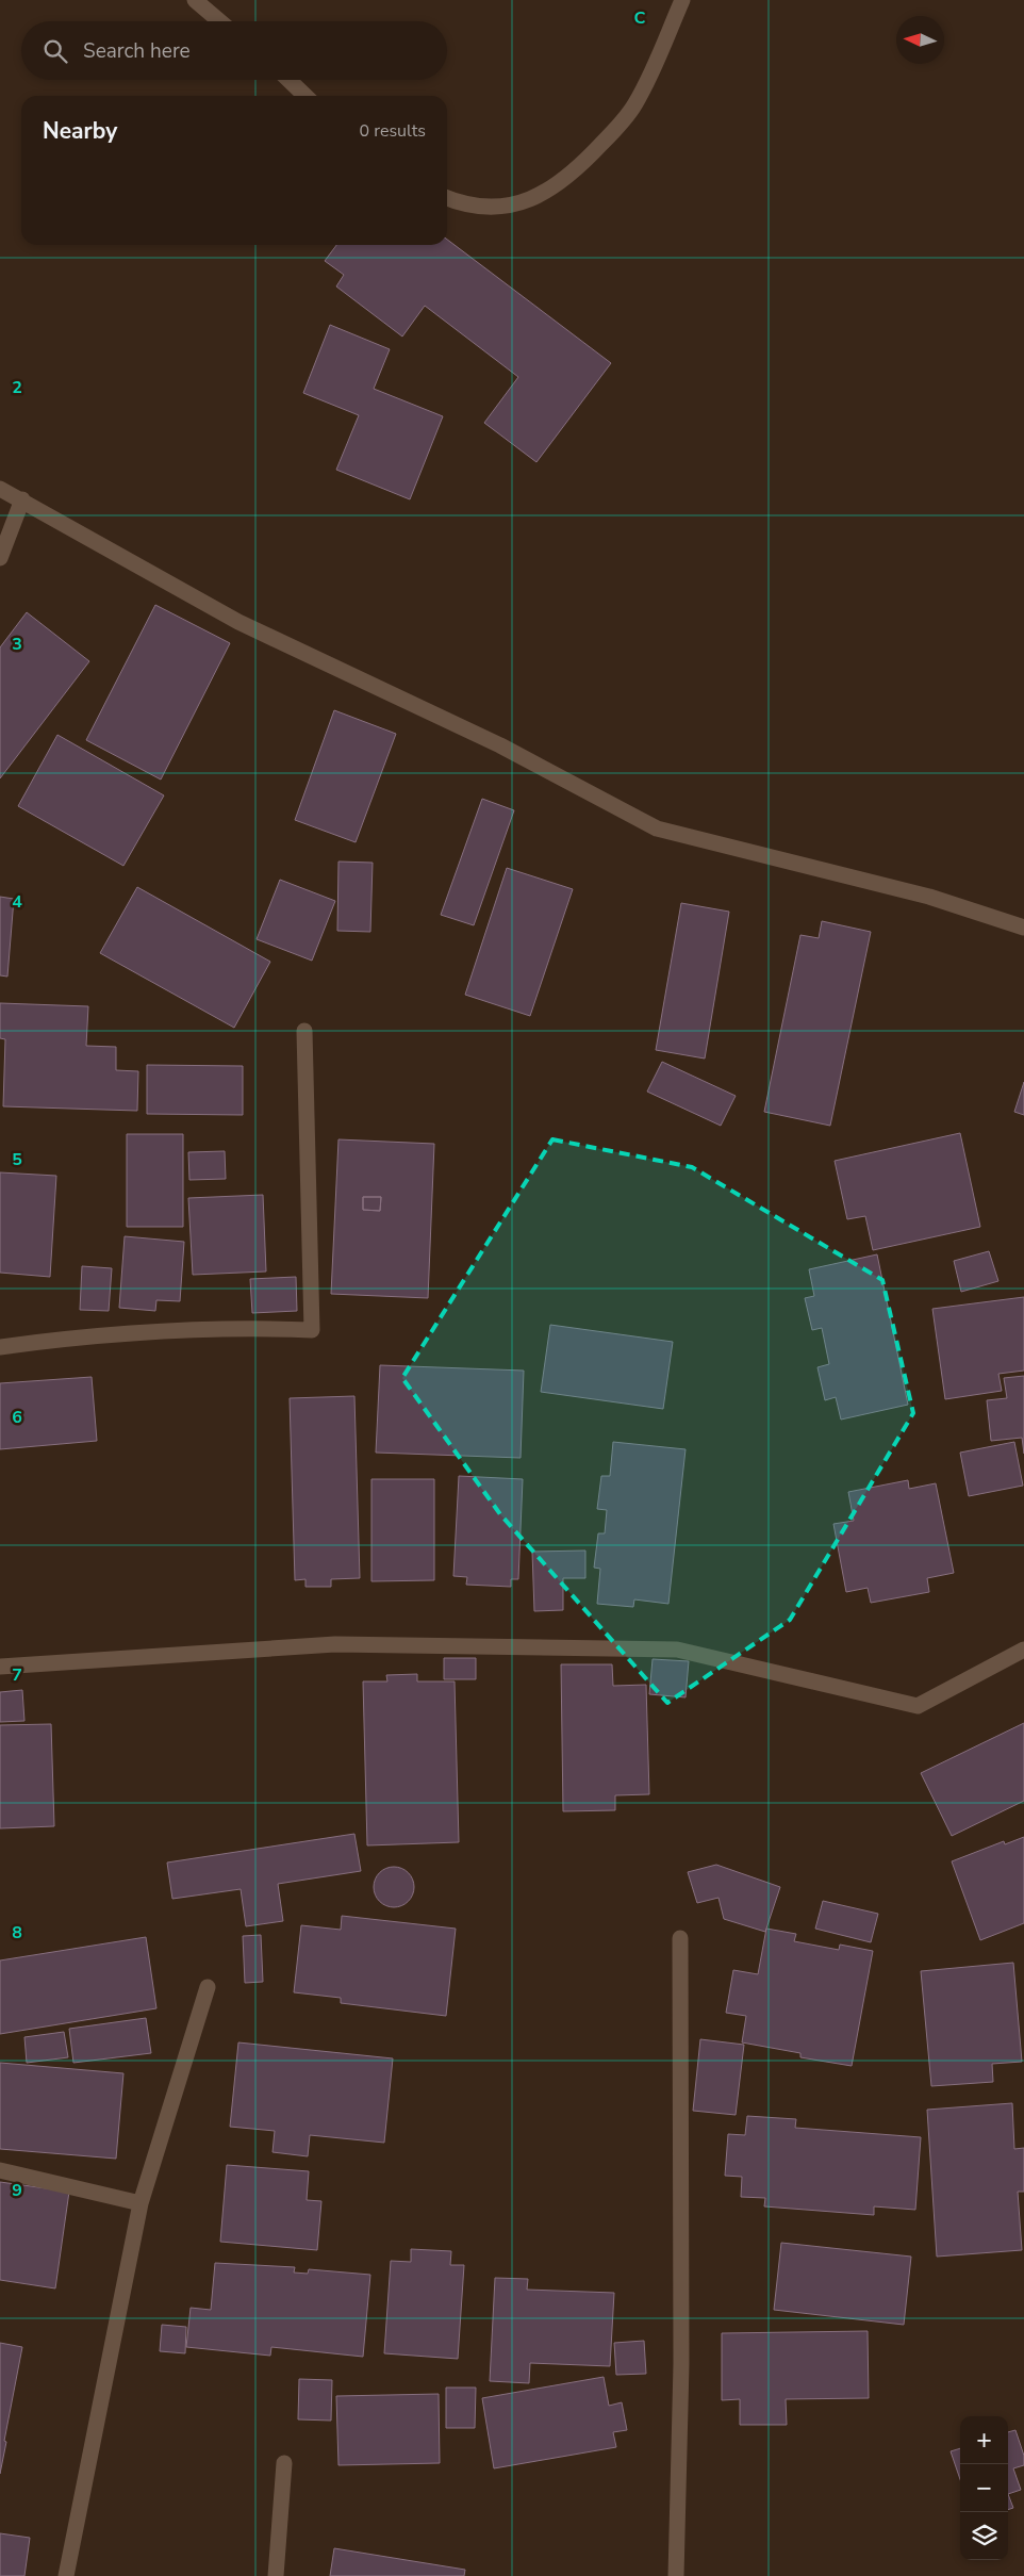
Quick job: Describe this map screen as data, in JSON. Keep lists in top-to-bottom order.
{
  "north": "left",
  "page": {
    "search": "Search here",
    "heading": ["Nearby", "0 results"],
    "map_buttons": ["+", "−"]
  },
  "grid": {
    "columns": ["C"],
    "rows": [
      "2",
      "3",
      "4",
      "5",
      "6",
      "7",
      "8",
      "9"
    ]
  }
}
